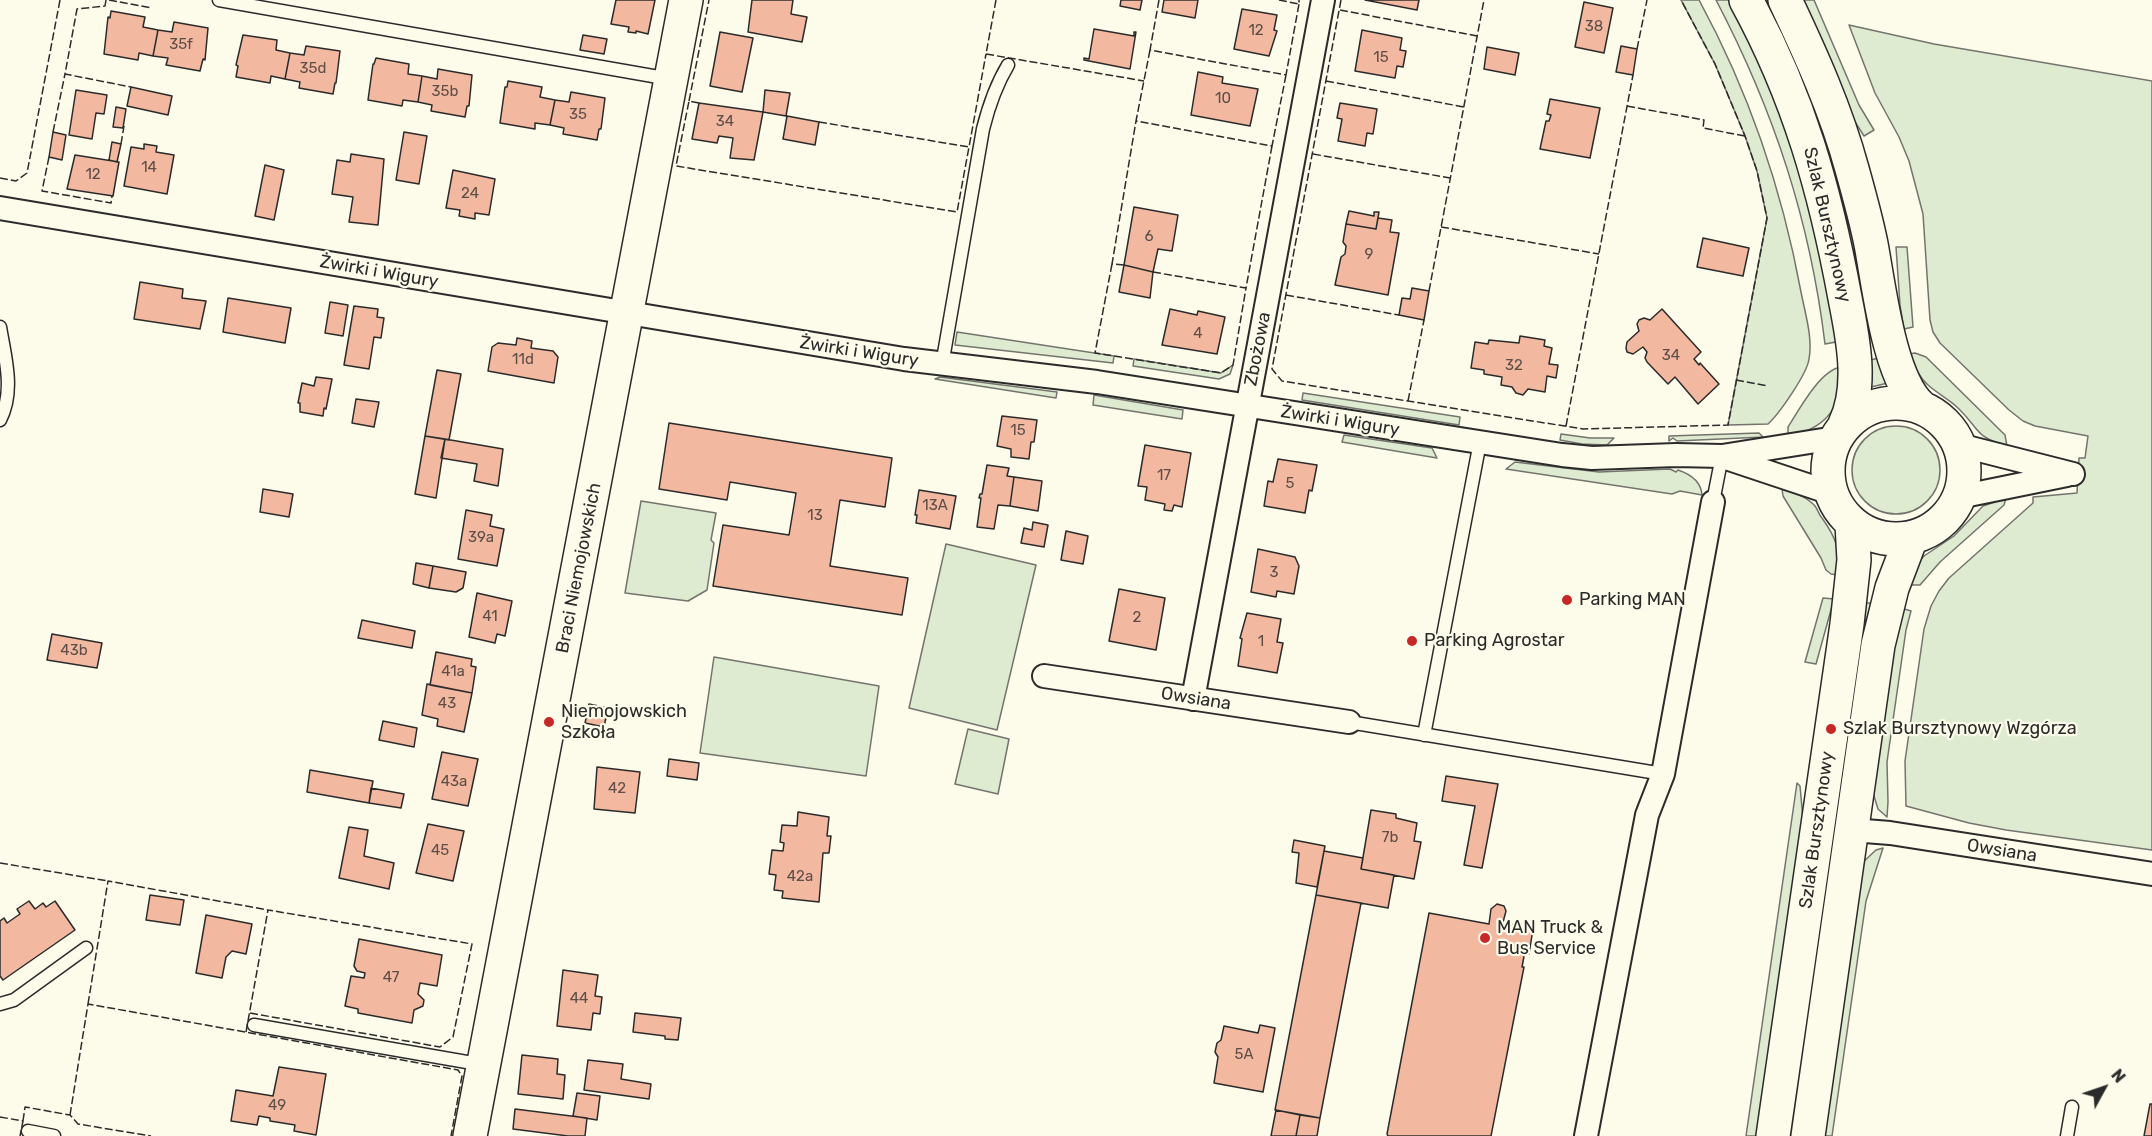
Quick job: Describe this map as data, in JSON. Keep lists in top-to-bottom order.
{
  "streets": {
    "main road": ["Szlak Bursztynowy", "Braci Niemojowskich"],
    "street": ["Żwirki i Wigury", "Zbożowa", "Owsiana"]
  },
  "crossings": [
    ["Szlak Bursztynowy", "Żwirki i Wigury"],
    ["Szlak Bursztynowy", "Owsiana"],
    ["Żwirki i Wigury", "Zbożowa"],
    ["Żwirki i Wigury", "Braci Niemojowskich"],
    ["Zbożowa", "Owsiana"]
  ],
  "places": [
    "Parking MAN",
    "Parking Agrostar",
    "Niemojowskich Szkoła",
    "Szlak Bursztynowy Wzgórza",
    "MAN Truck & Bus Service"
  ],
  "house_numbers": [
    "38",
    "12",
    "35f",
    "15",
    "35d",
    "35b",
    "10",
    "35",
    "34",
    "14",
    "12",
    "24",
    "6",
    "9",
    "4",
    "34",
    "11d",
    "32",
    "15",
    "17",
    "5",
    "13A",
    "13",
    "39a",
    "3",
    "41",
    "2",
    "1",
    "43b",
    "41a",
    "43",
    "43a",
    "42",
    "7b",
    "45",
    "42a",
    "47",
    "44",
    "5A",
    "49"
  ],
  "north": "top right"
}
